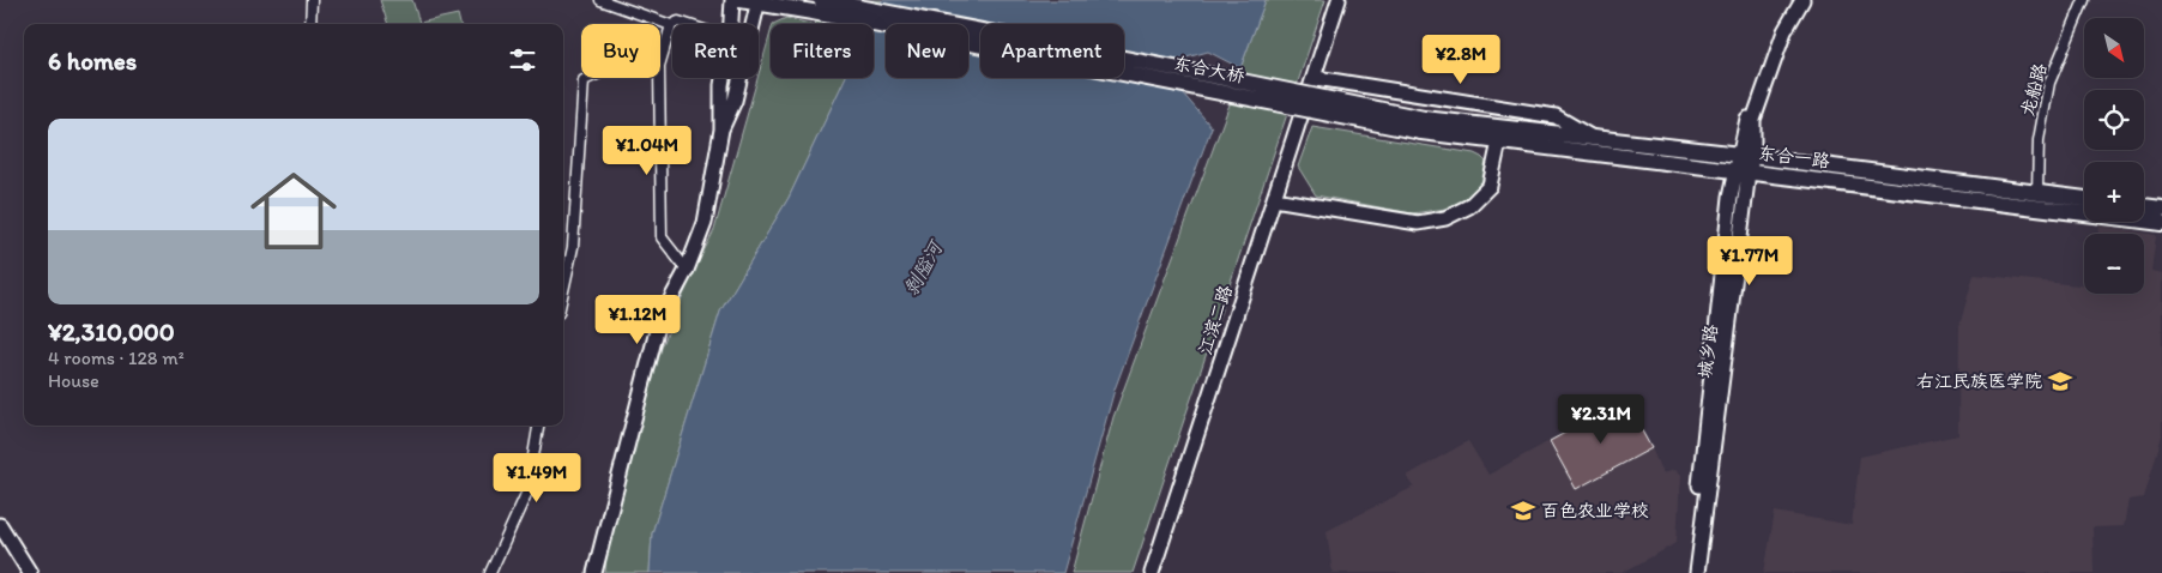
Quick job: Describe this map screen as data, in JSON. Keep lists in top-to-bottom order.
{
  "streets": {
    "main road": [
      "东合大桥",
      "东合一路",
      "江滨二路",
      "城乡路"
    ],
    "street": ["龙船路"]
  },
  "crossings": [
    ["东合大桥", "东合一路"],
    ["龙船路", "东合一路"],
    ["东合一路", "城乡路"]
  ],
  "water": ["剥隘河"],
  "places": {
    "school or university": ["右江民族医学院", "百色农业学校"]
  },
  "north": "bottom right",
  "page": {
    "map_buttons": ["+", "−"],
    "chip": [
      "Buy",
      "Rent",
      "Filters",
      "New",
      "Apartment"
    ],
    "heading": "6 homes",
    "price": [
      "¥2.8M",
      "¥1.04M",
      "¥1.77M",
      "¥1.12M",
      "¥2.31M",
      "¥1.49M"
    ],
    "list": [
      {
        "name": "¥2,310,000",
        "note": "4 rooms · 128 m² · House"
      }
    ]
  }
}
